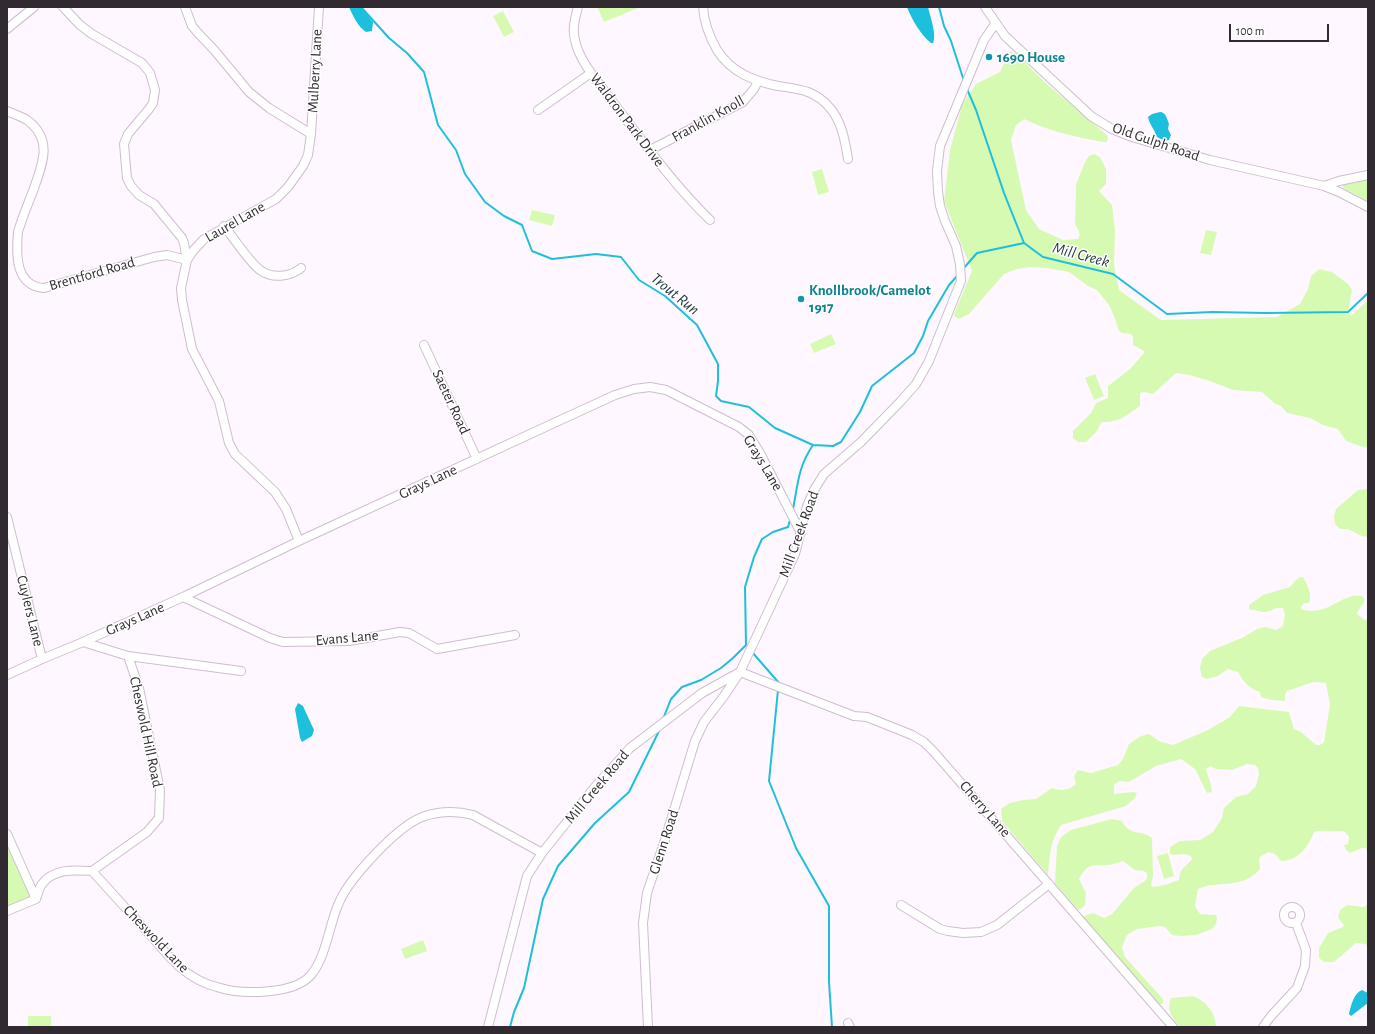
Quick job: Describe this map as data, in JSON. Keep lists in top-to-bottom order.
{
  "streets": {
    "street": [
      "Mulberry Lane",
      "Franklin Knoll",
      "Waldron Park Drive",
      "Old Gulph Road",
      "Laurel Lane",
      "Brentford Road",
      "Saeter Road",
      "Grays Lane",
      "Mill Creek Road",
      "Cuylers Lane",
      "Evans Lane",
      "Cheswold Hill Road",
      "Cherry Lane",
      "Glenn Road",
      "Cheswold Lane"
    ]
  },
  "crossings": [
    ["Mulberry Lane", "Laurel Lane"],
    ["Franklin Knoll", "Waldron Park Drive"],
    ["Old Gulph Road", "Mill Creek Road"],
    ["Laurel Lane", "Brentford Road"],
    ["Laurel Lane", "Grays Lane"],
    ["Saeter Road", "Grays Lane"],
    ["Grays Lane", "Mill Creek Road"],
    ["Grays Lane", "Cuylers Lane"],
    ["Grays Lane", "Evans Lane"],
    ["Grays Lane", "Cheswold Hill Road"],
    ["Mill Creek Road", "Cherry Lane"],
    ["Mill Creek Road", "Glenn Road"],
    ["Mill Creek Road", "Cheswold Lane"],
    ["Cheswold Hill Road", "Cheswold Lane"],
    ["Cherry Lane", "Glenn Road"]
  ],
  "water": ["Mill Creek", "Trout Run"],
  "places": ["1690 House", "Knollbrook/Camelot 1917"],
  "scale_bar": "100 m"
}
